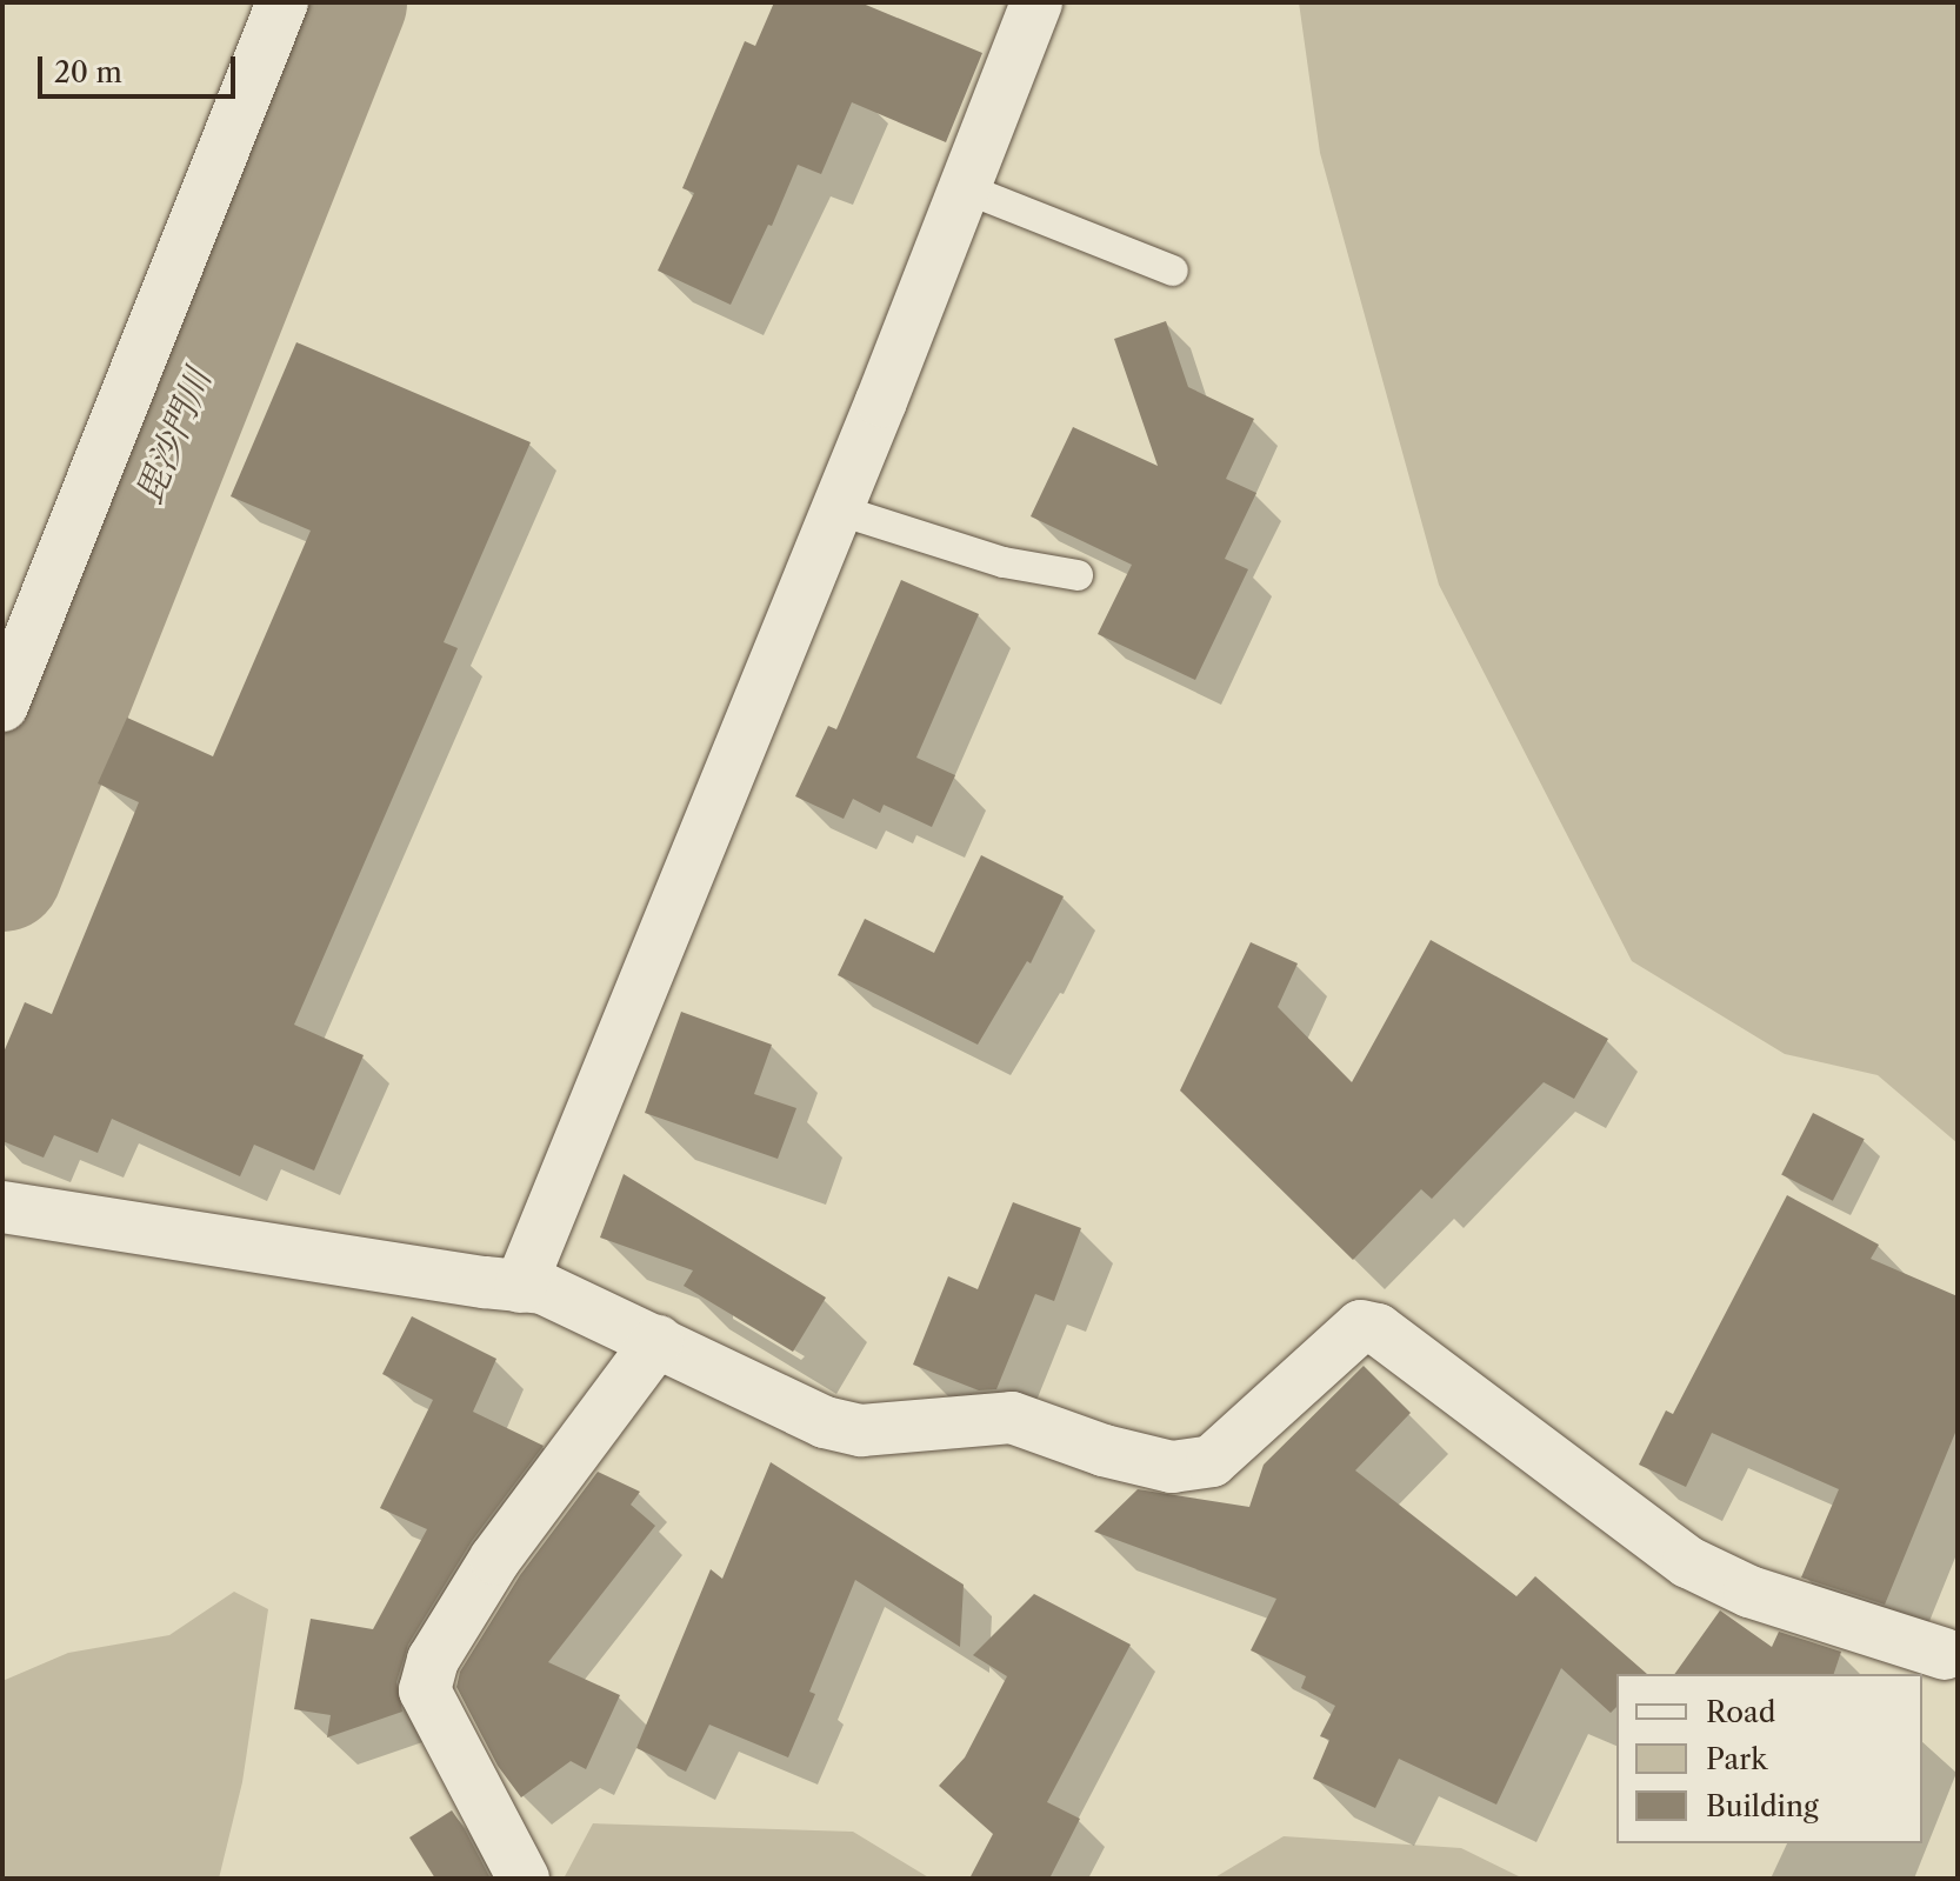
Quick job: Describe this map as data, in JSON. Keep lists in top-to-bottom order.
{
  "water": ["毘沙門川"],
  "legend": ["Road", "Park", "Building"],
  "scale_bar": "20 m"
}
